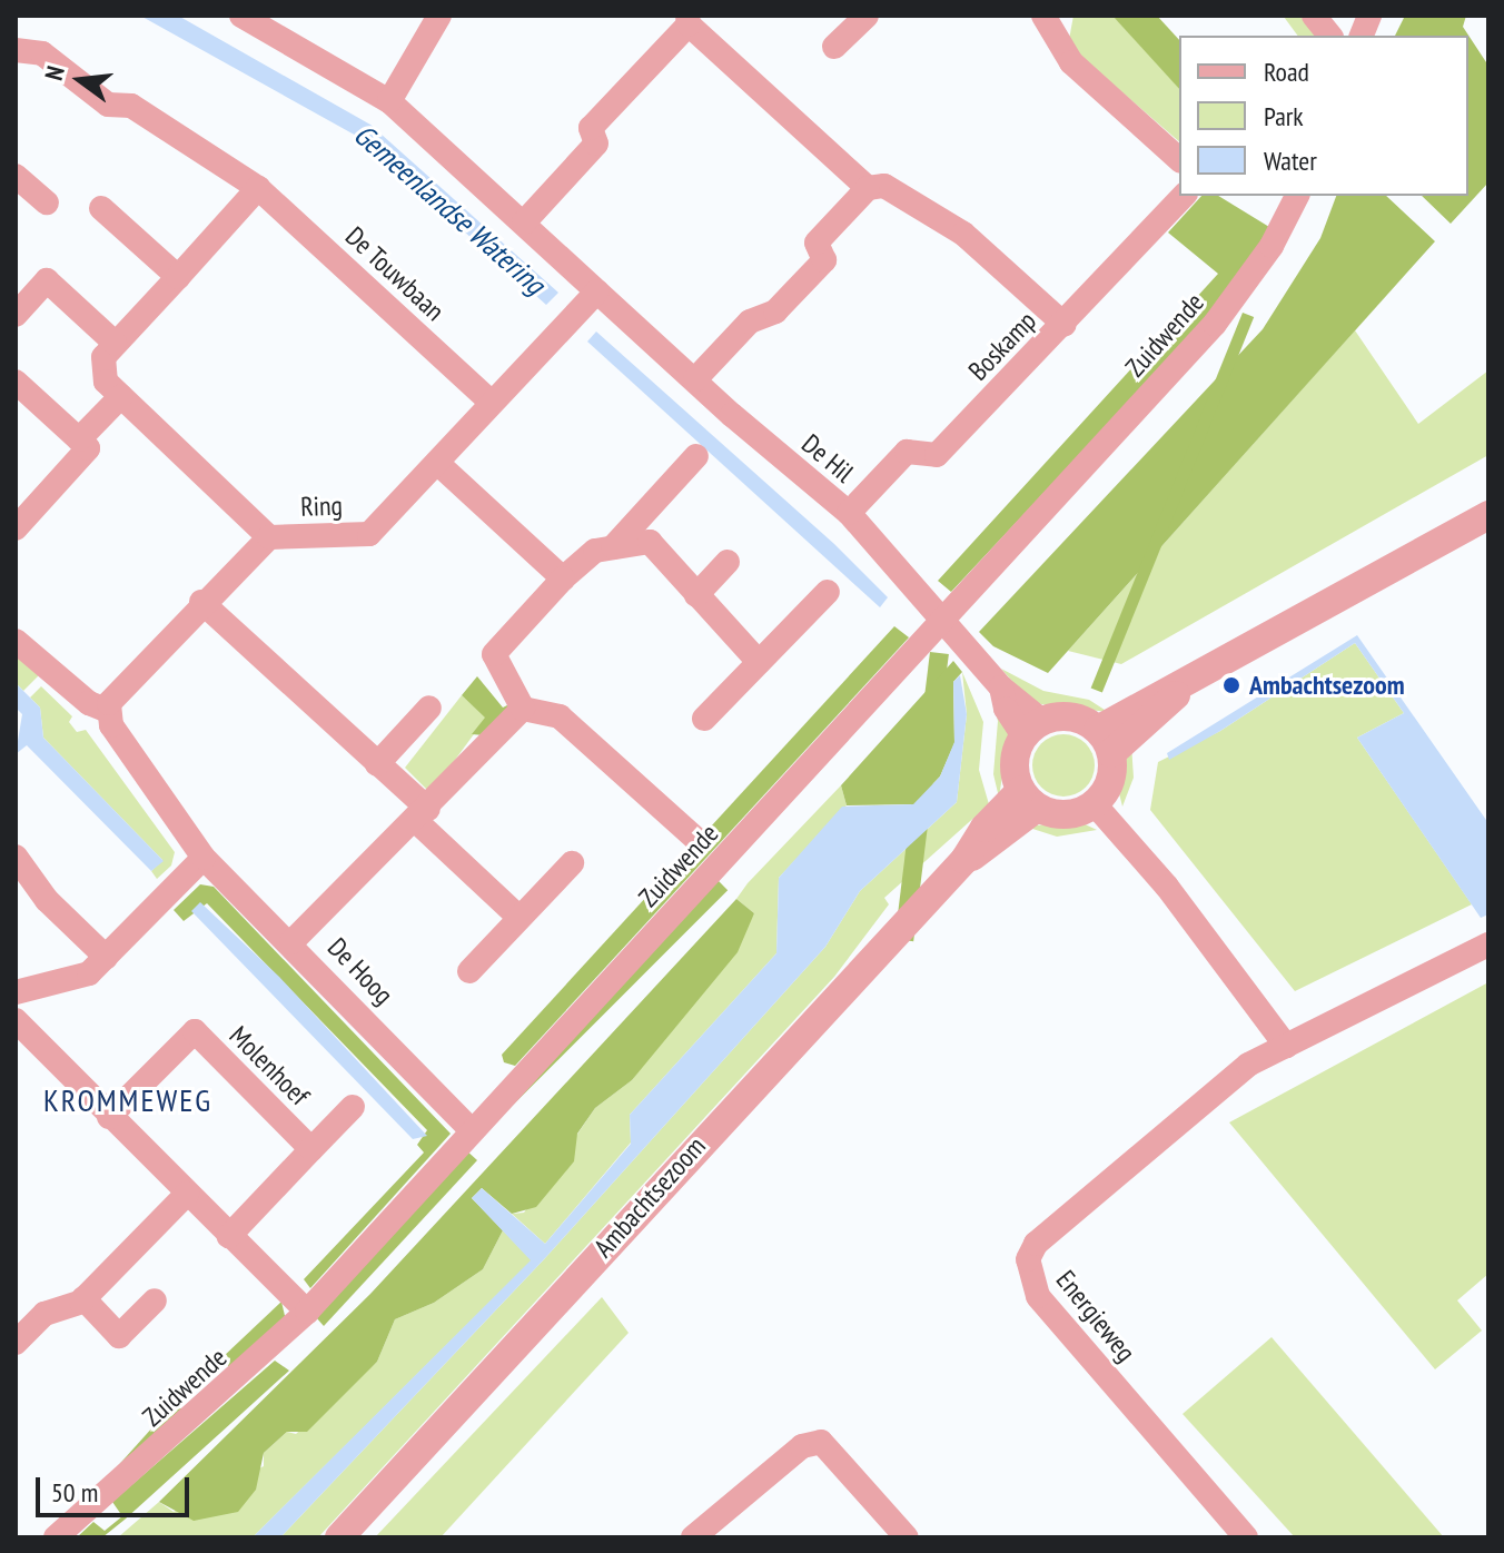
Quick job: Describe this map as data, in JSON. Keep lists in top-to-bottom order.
{
  "streets": {
    "street": [
      "De Touwbaan",
      "Zuidwende",
      "Boskamp",
      "De Hil",
      "Ring",
      "De Hoog",
      "Molenhoef",
      "Ambachtsezoom",
      "Energieweg"
    ]
  },
  "crossings": [
    ["De Touwbaan", "Ring"],
    ["Zuidwende", "De Hil"],
    ["Zuidwende", "De Hoog"],
    ["Boskamp", "De Hil"],
    ["De Hil", "Ring"],
    ["De Hil", "Ambachtsezoom"]
  ],
  "districts": ["KROMMEWEG"],
  "water": ["Gemeenlandse Watering"],
  "places": ["Ambachtsezoom"],
  "legend": ["Road", "Park", "Water"],
  "scale_bar": "50 m",
  "north": "left"
}
